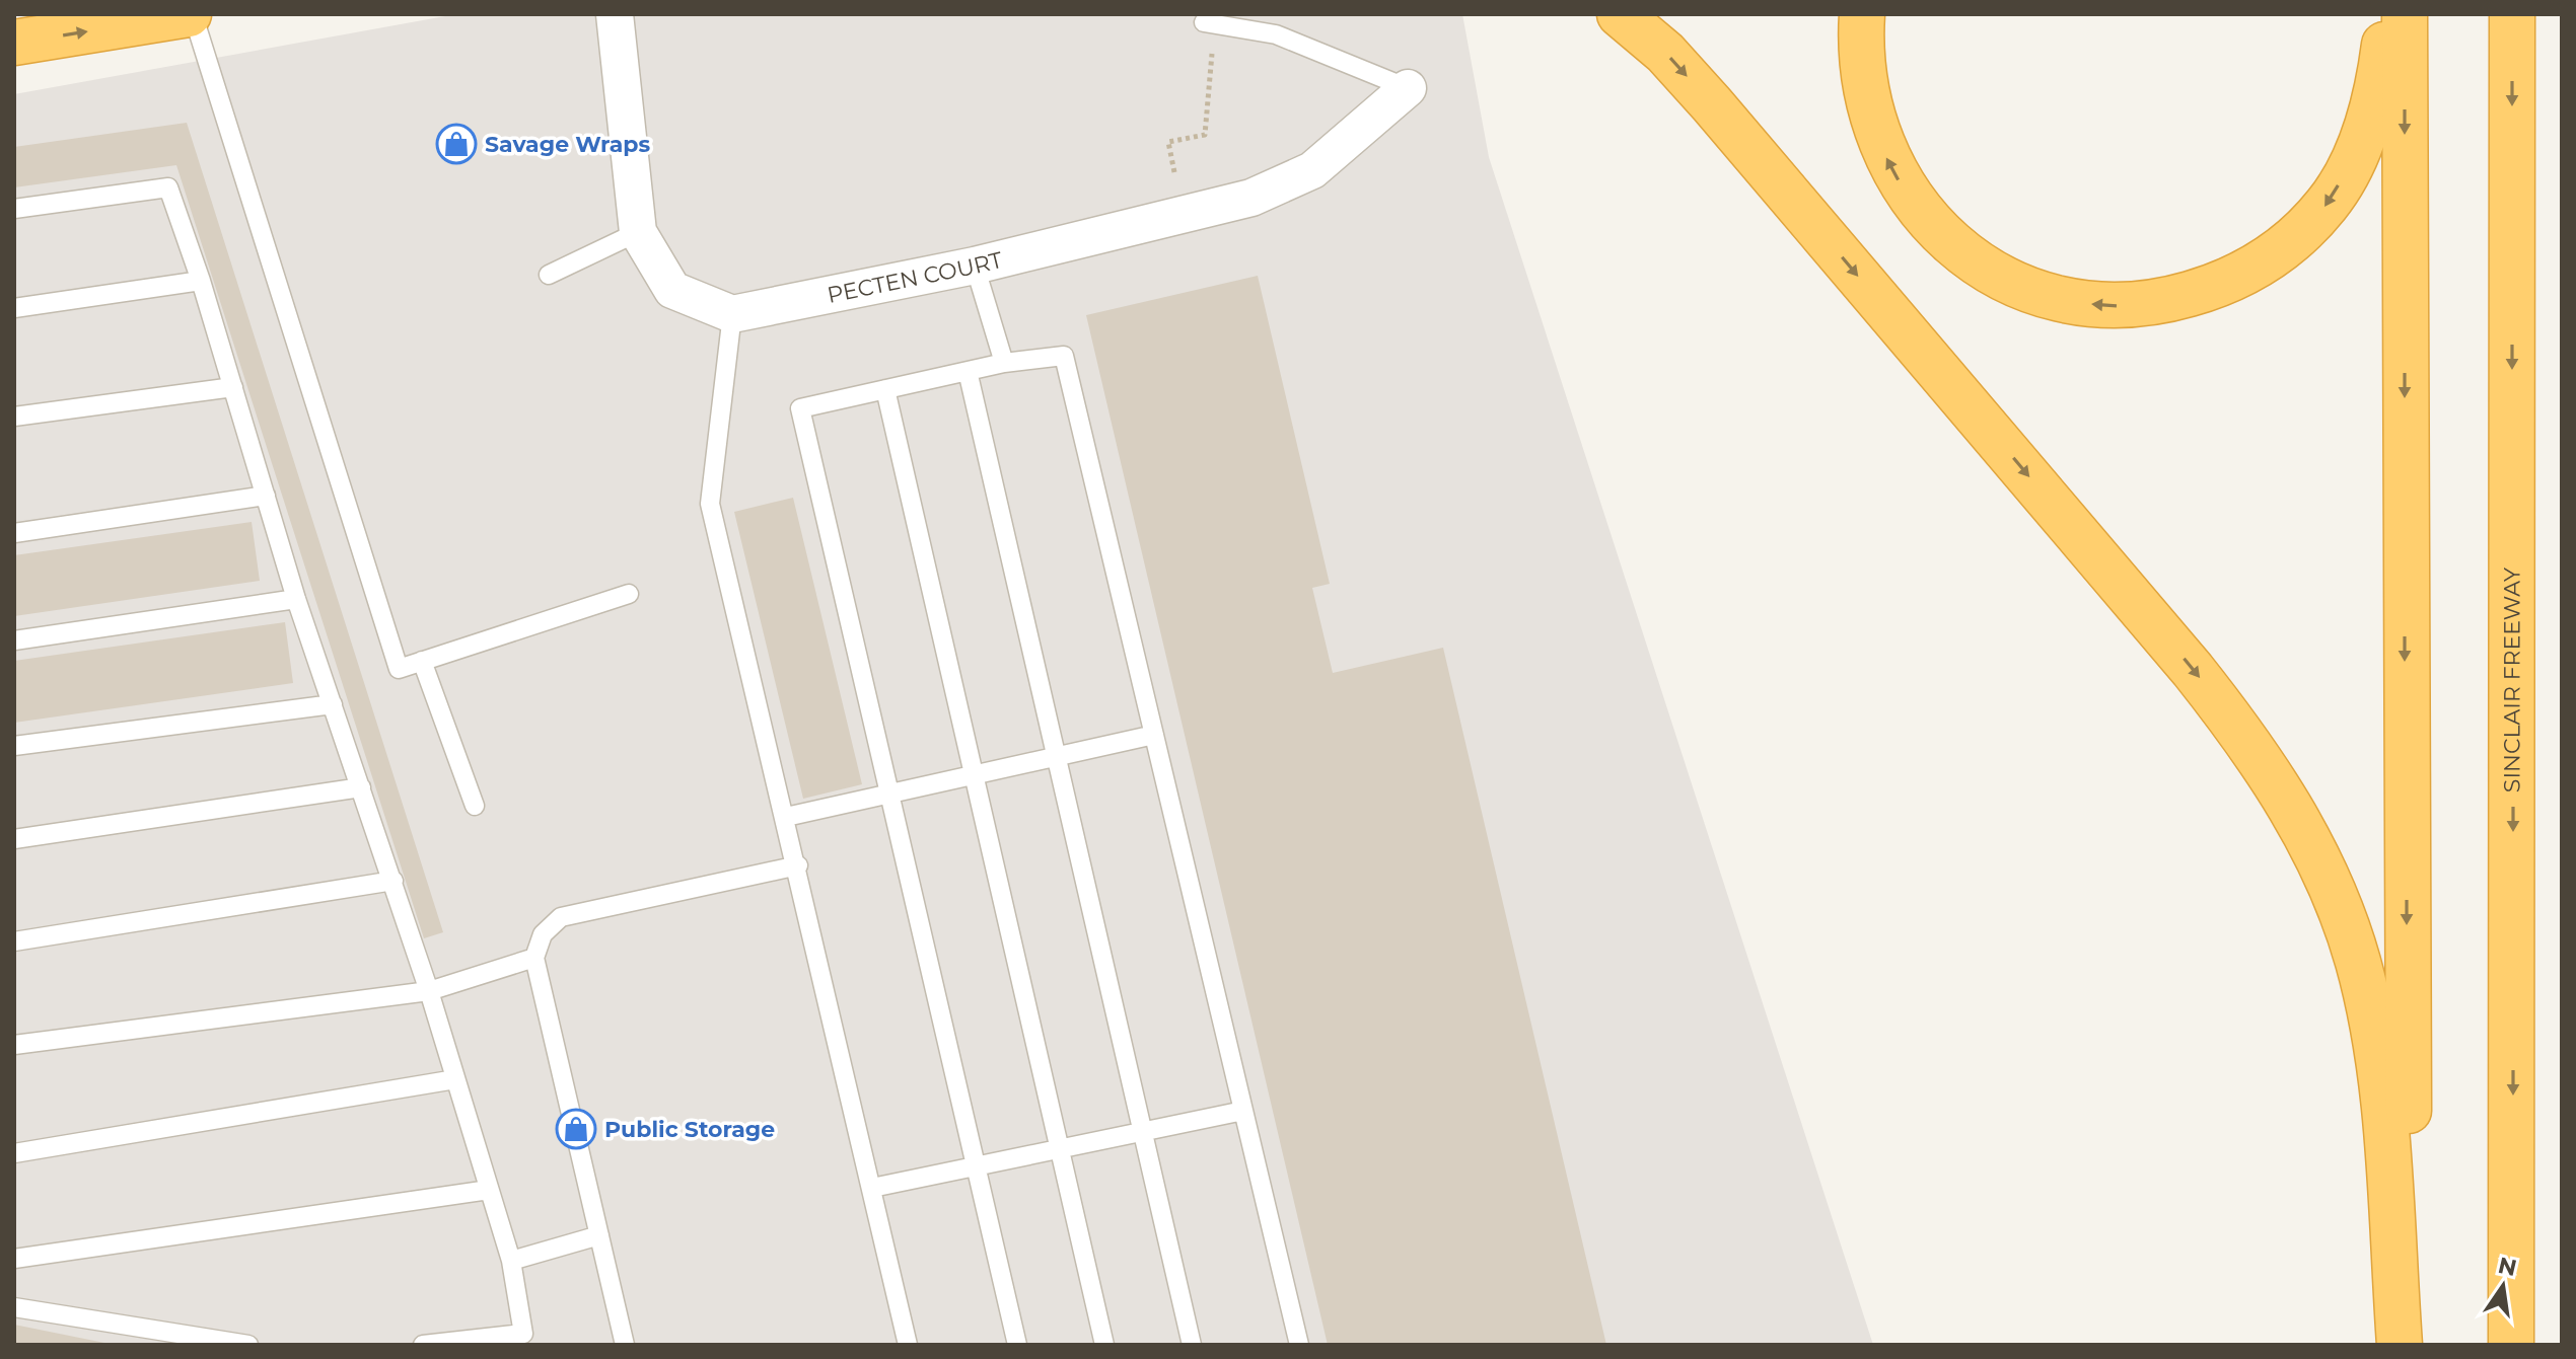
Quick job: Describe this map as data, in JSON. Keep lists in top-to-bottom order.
{
  "streets": {
    "highway": ["SINCLAIR FREEWAY"],
    "street": ["PECTEN COURT"]
  },
  "places": {
    "shop": ["Savage Wraps", "Public Storage"]
  },
  "north": "top"
}
